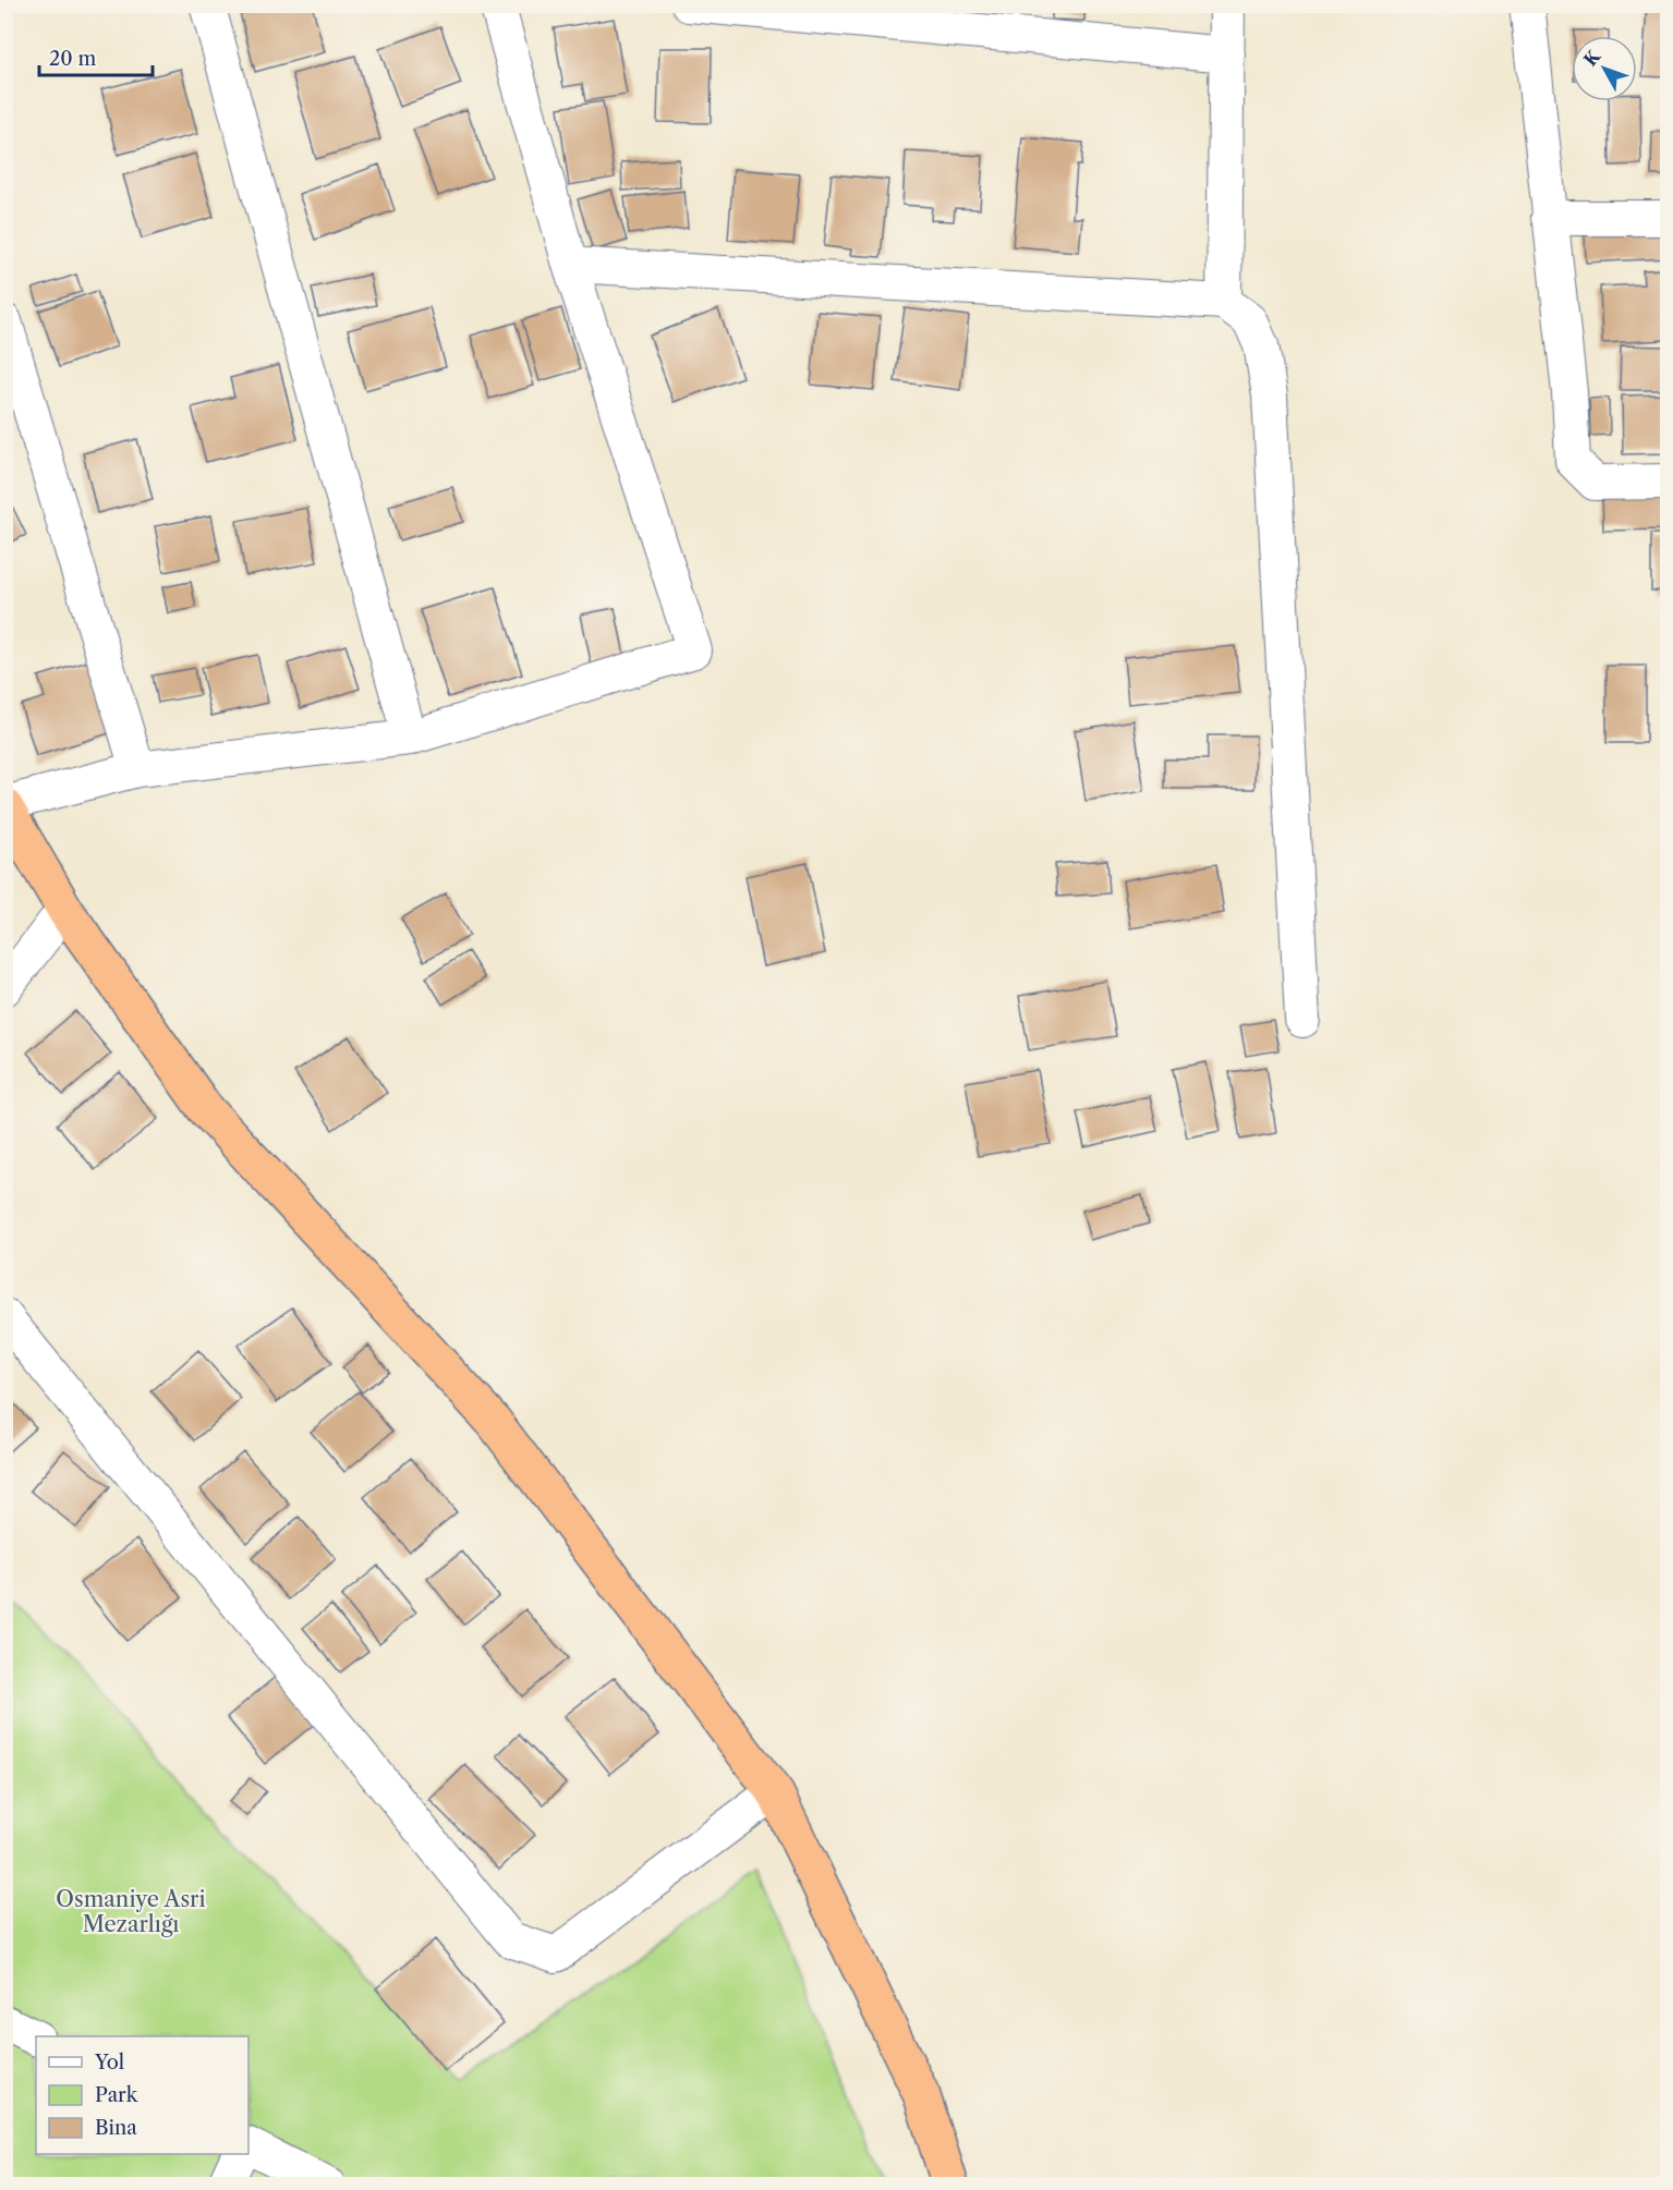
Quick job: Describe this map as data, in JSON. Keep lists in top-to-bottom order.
{
  "parks": ["Osmaniye Asri Mezarlığı"],
  "legend": ["Yol", "Park", "Bina"],
  "scale_bar": "20 m",
  "north": "top left"
}
